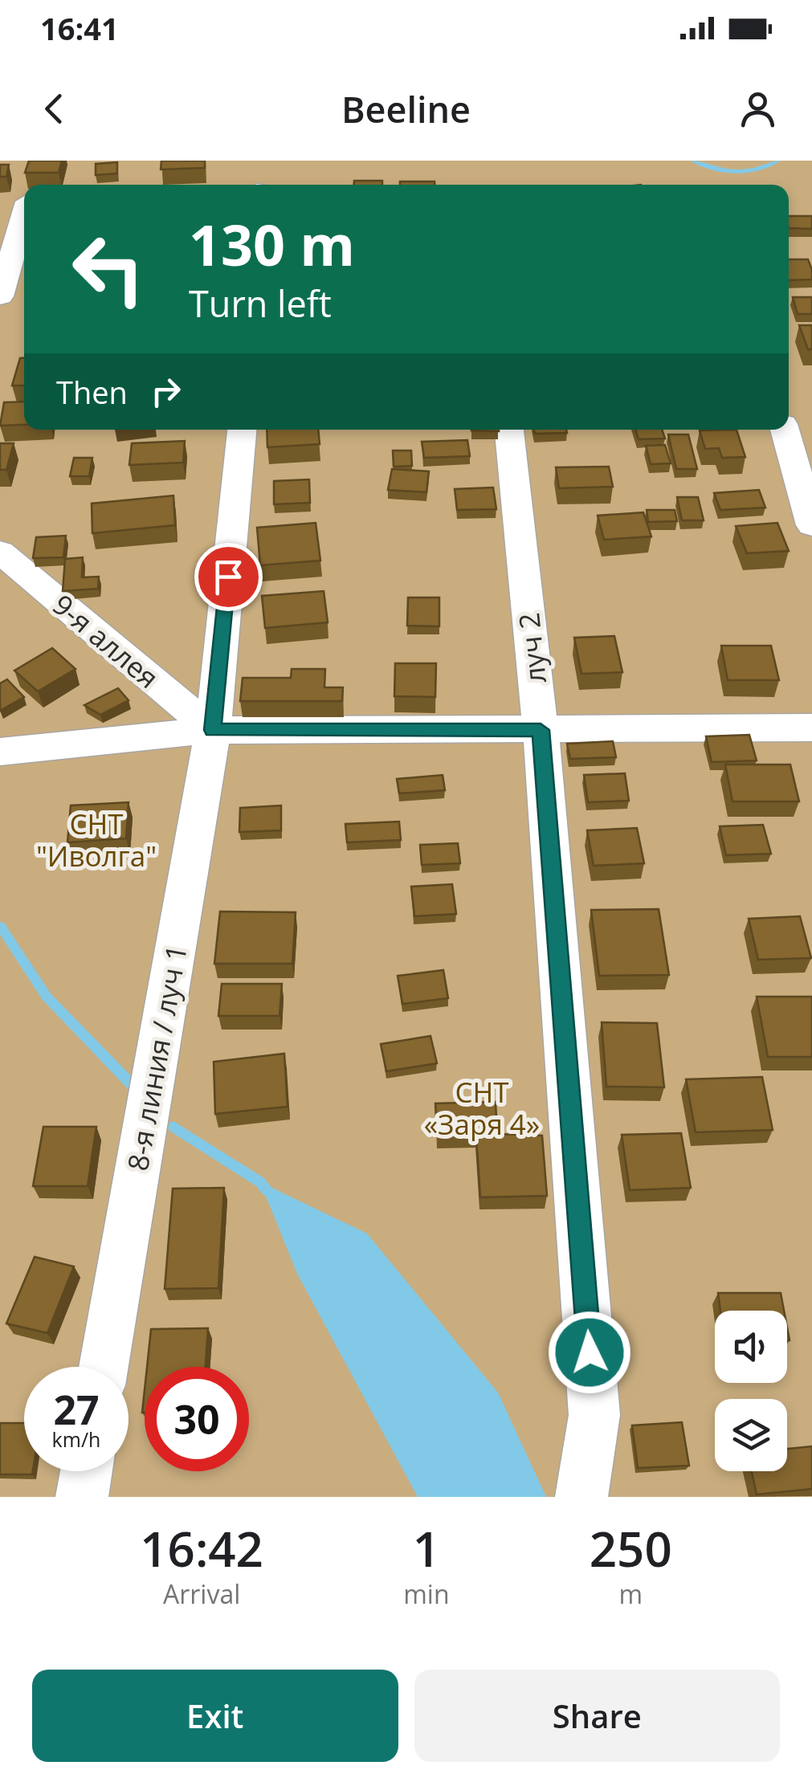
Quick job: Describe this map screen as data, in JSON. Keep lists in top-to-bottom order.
{
  "streets": {
    "street": ["9-я аллея", "луч 2", "8-я линия / луч 1"]
  },
  "crossings": [
    ["9-я аллея", "8-я линия / луч 1"]
  ],
  "parks": ["СНТ \"Иволга\"", "СНТ «Заря 4»"],
  "page": {
    "status": "16:41",
    "header": "Beeline",
    "turn": ["130 m", "Turn left"],
    "then": "Then",
    "speed": "27 km/h",
    "limit": "30",
    "eta": [
      "16:42",
      "Arrival",
      "1",
      "min",
      "250",
      "m"
    ],
    "buttons": ["Exit", "Share"]
  }
}
